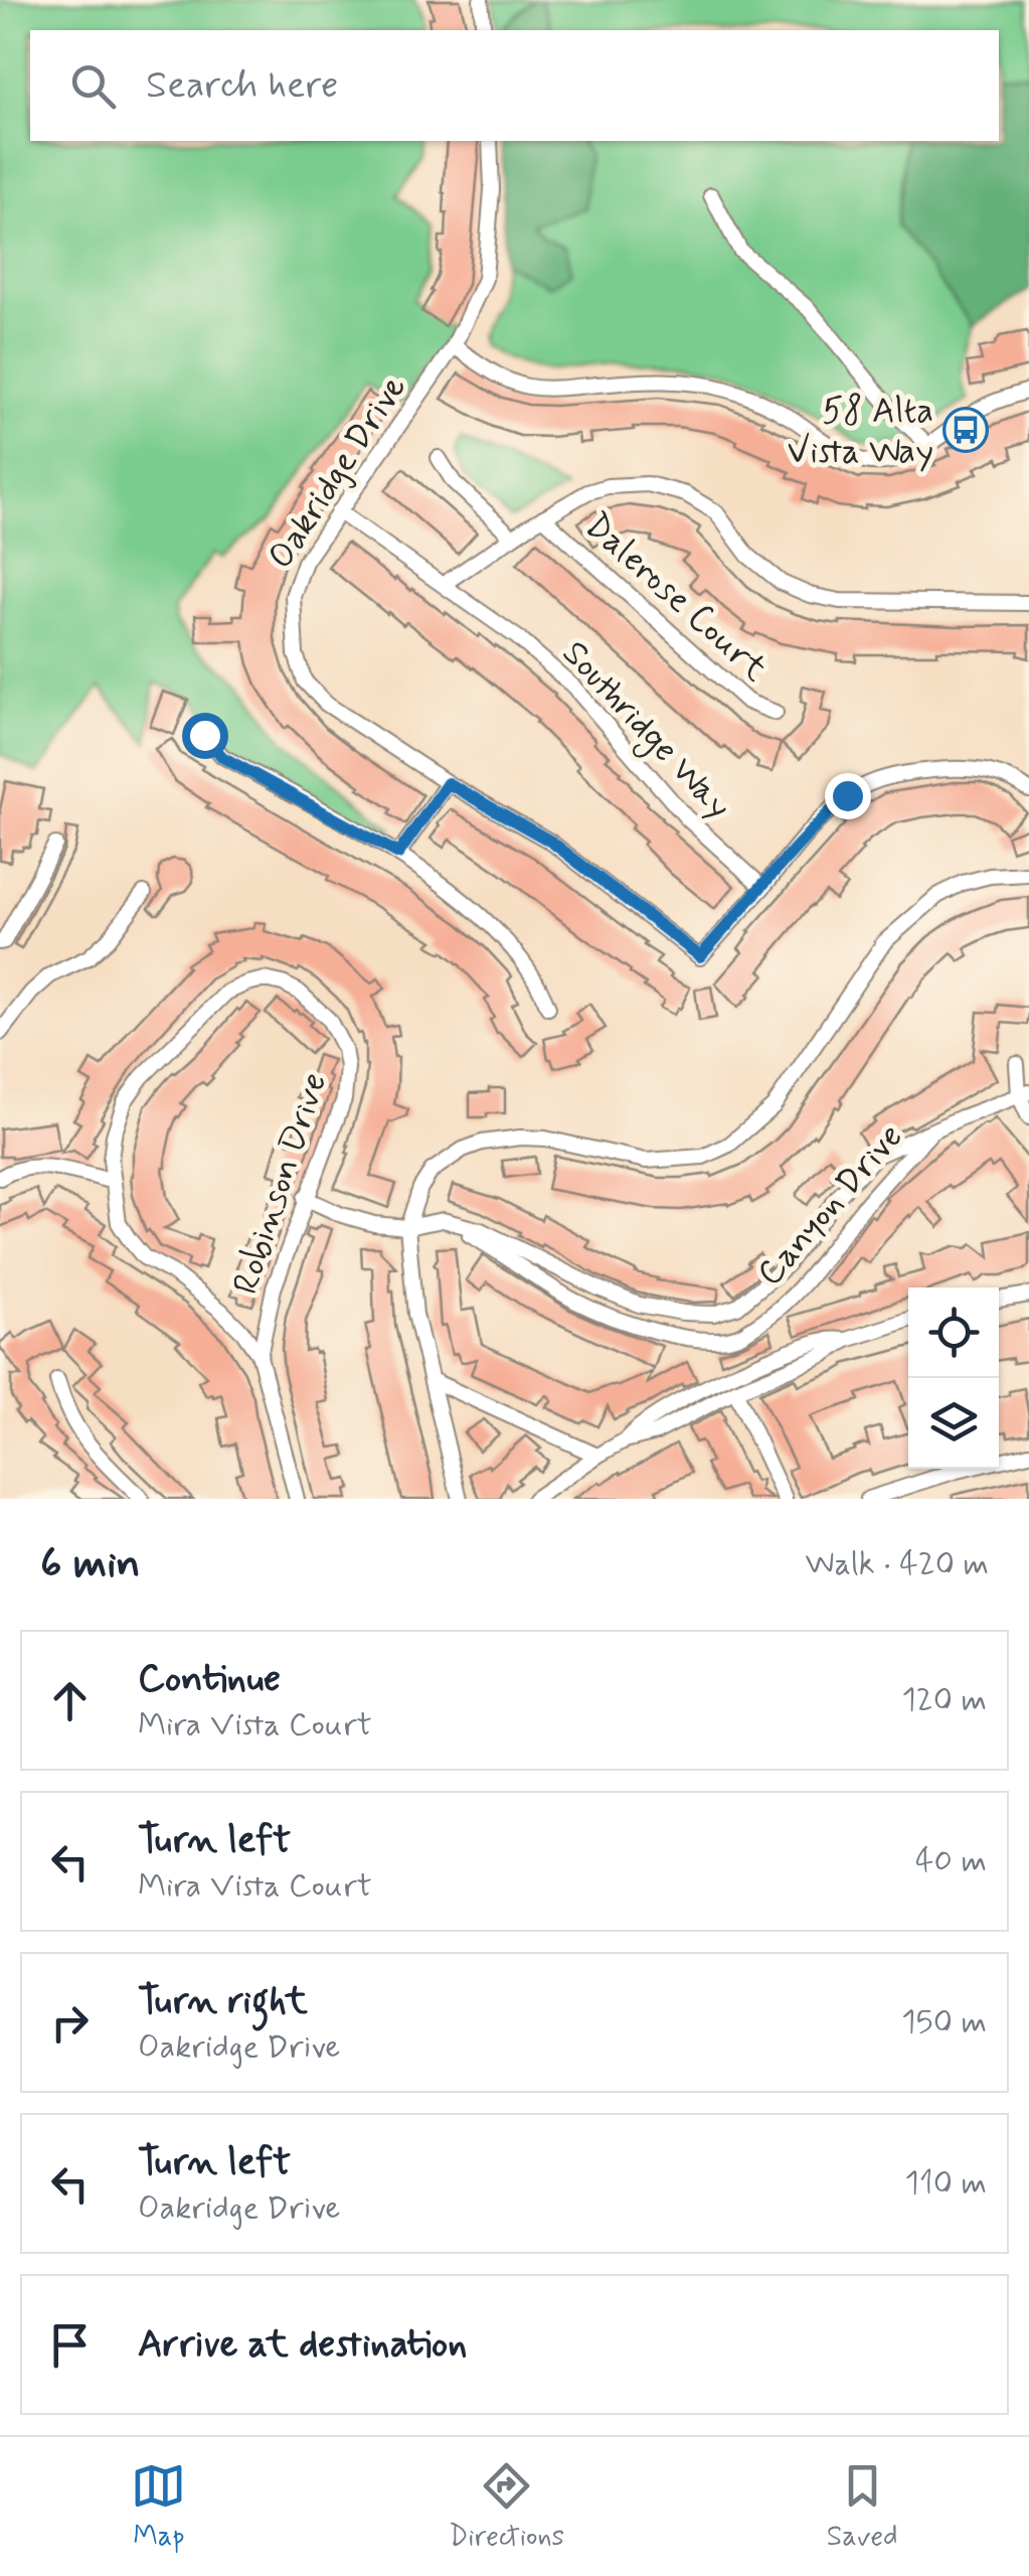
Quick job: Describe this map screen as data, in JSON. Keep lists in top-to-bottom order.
{
  "streets": {
    "street": [
      "Oakridge Drive",
      "Dalerose Court",
      "Southridge Way",
      "Robinson Drive",
      "Canyon Drive"
    ]
  },
  "crossings": [
    ["Oakridge Drive", "Southridge Way"]
  ],
  "places": {
    "bus stop": ["58 Alta Vista Way"]
  },
  "page": {
    "search": "Search here",
    "heading": ["6 min", "Walk · 420 m"],
    "list": [
      ["Continue", "Mira Vista Court", "120 m"],
      ["Turn left", "Mira Vista Court", "40 m"],
      ["Turn right", "Oakridge Drive", "150 m"],
      ["Turn left", "Oakridge Drive", "110 m"],
      "Arrive at destination"
    ],
    "nav": ["Map", "Directions", "Saved"]
  }
}
